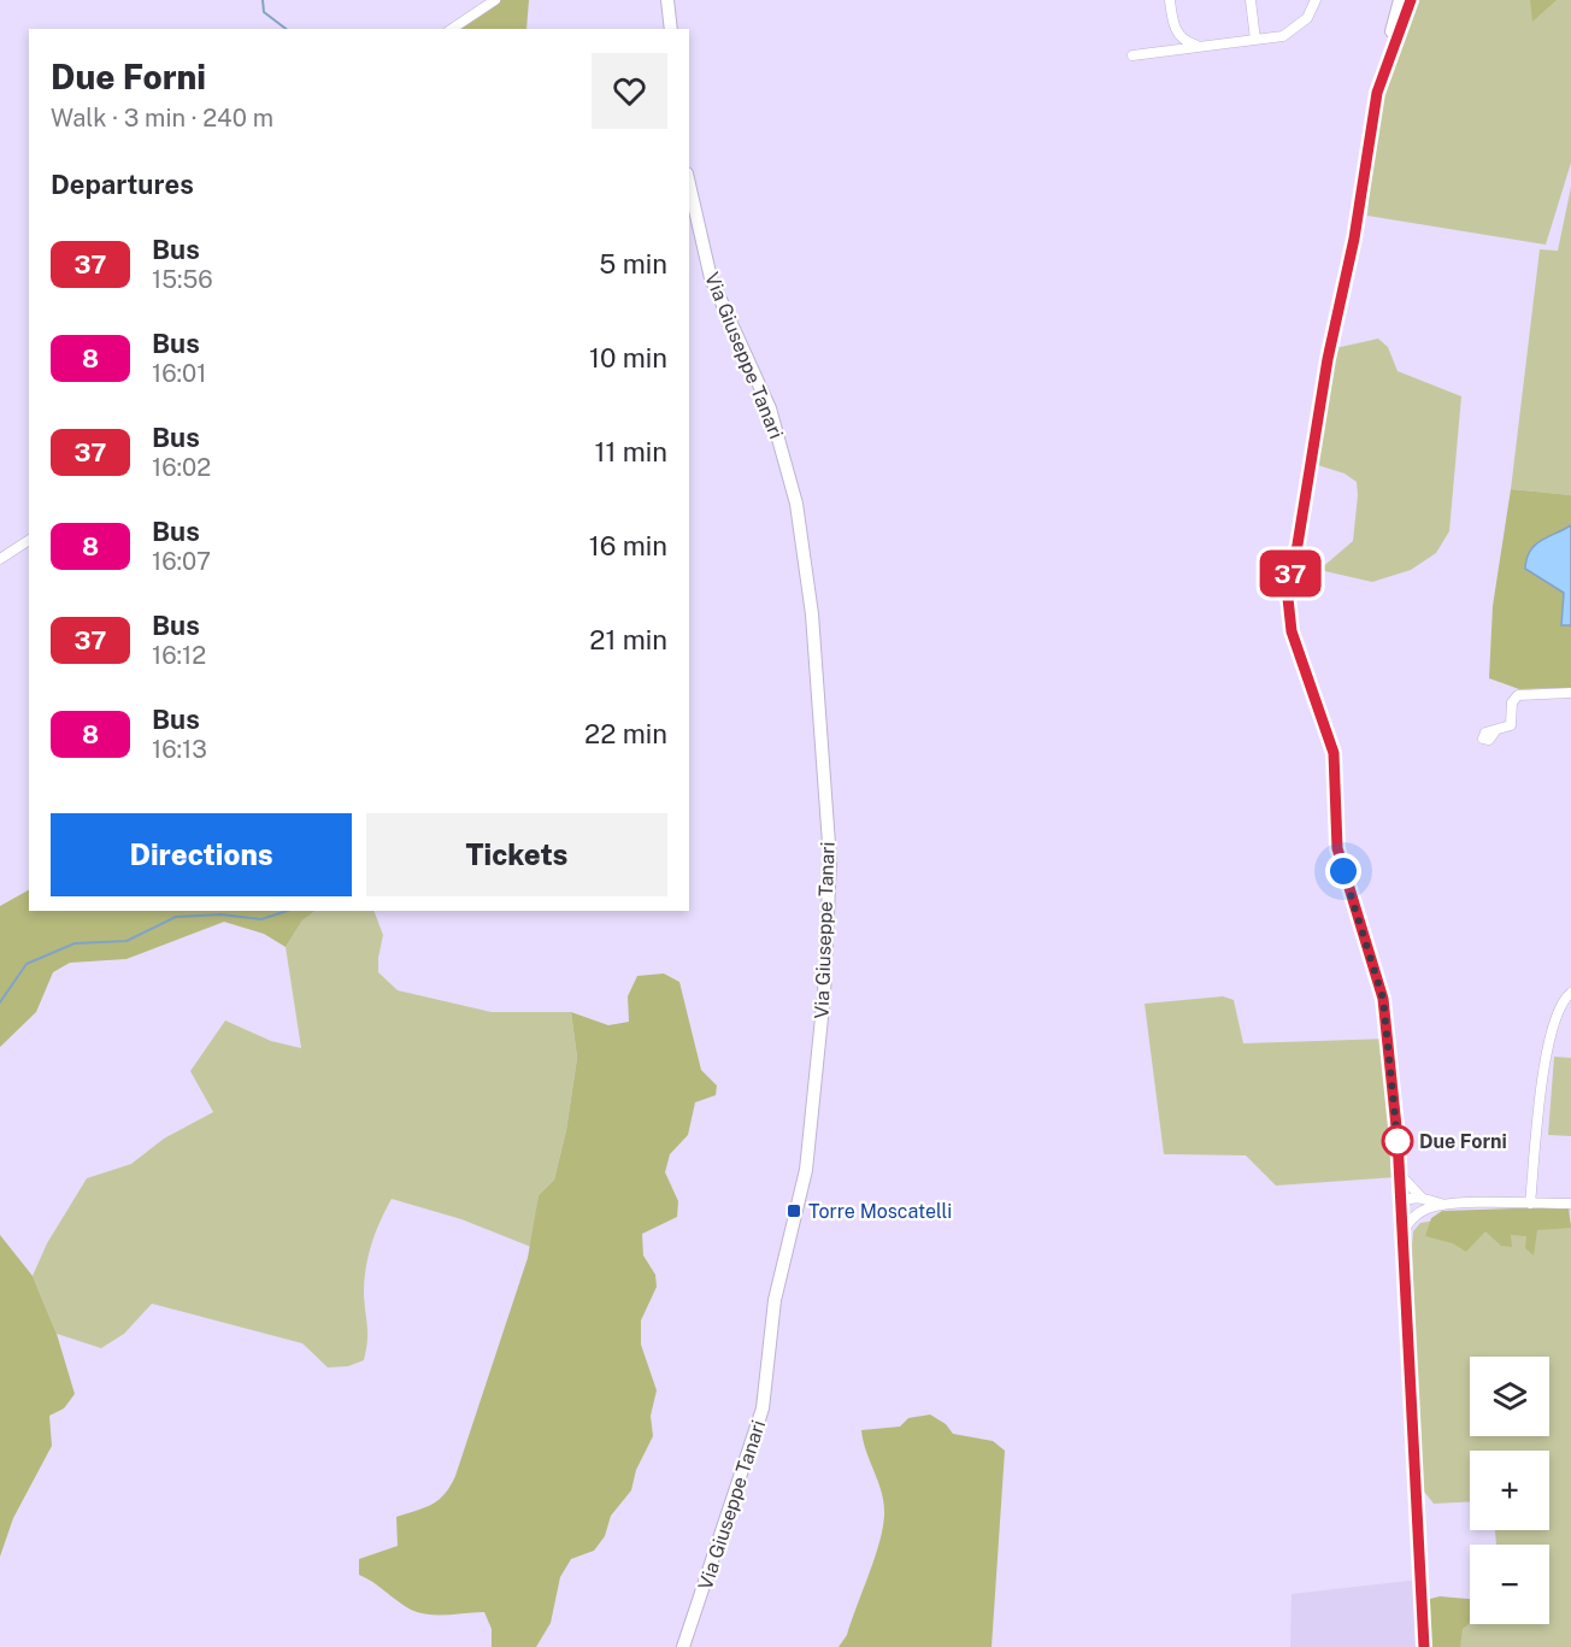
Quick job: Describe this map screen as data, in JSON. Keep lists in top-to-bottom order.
{
  "streets": {
    "main road": ["Via Giuseppe Tanari"]
  },
  "places": {
    "other": ["Due Forni"],
    "transit": ["Torre Moscatelli"]
  },
  "lines": ["bus line 37"],
  "page": {
    "on_map": "37",
    "heading": [
      ["Due Forni", "Walk · 3 min · 240 m"],
      "Departures"
    ],
    "list": [
      {
        "mark": "37",
        "name": "Bus",
        "note": "15:56",
        "value": "5 min"
      },
      {
        "mark": "8",
        "name": "Bus",
        "note": "16:01",
        "value": "10 min"
      },
      {
        "mark": "37",
        "name": "Bus",
        "note": "16:02",
        "value": "11 min"
      },
      {
        "mark": "8",
        "name": "Bus",
        "note": "16:07",
        "value": "16 min"
      },
      {
        "mark": "37",
        "name": "Bus",
        "note": "16:12",
        "value": "21 min"
      },
      {
        "mark": "8",
        "name": "Bus",
        "note": "16:13",
        "value": "22 min"
      }
    ],
    "buttons": ["Directions", "Tickets"],
    "map_buttons": ["+", "−"]
  }
}
